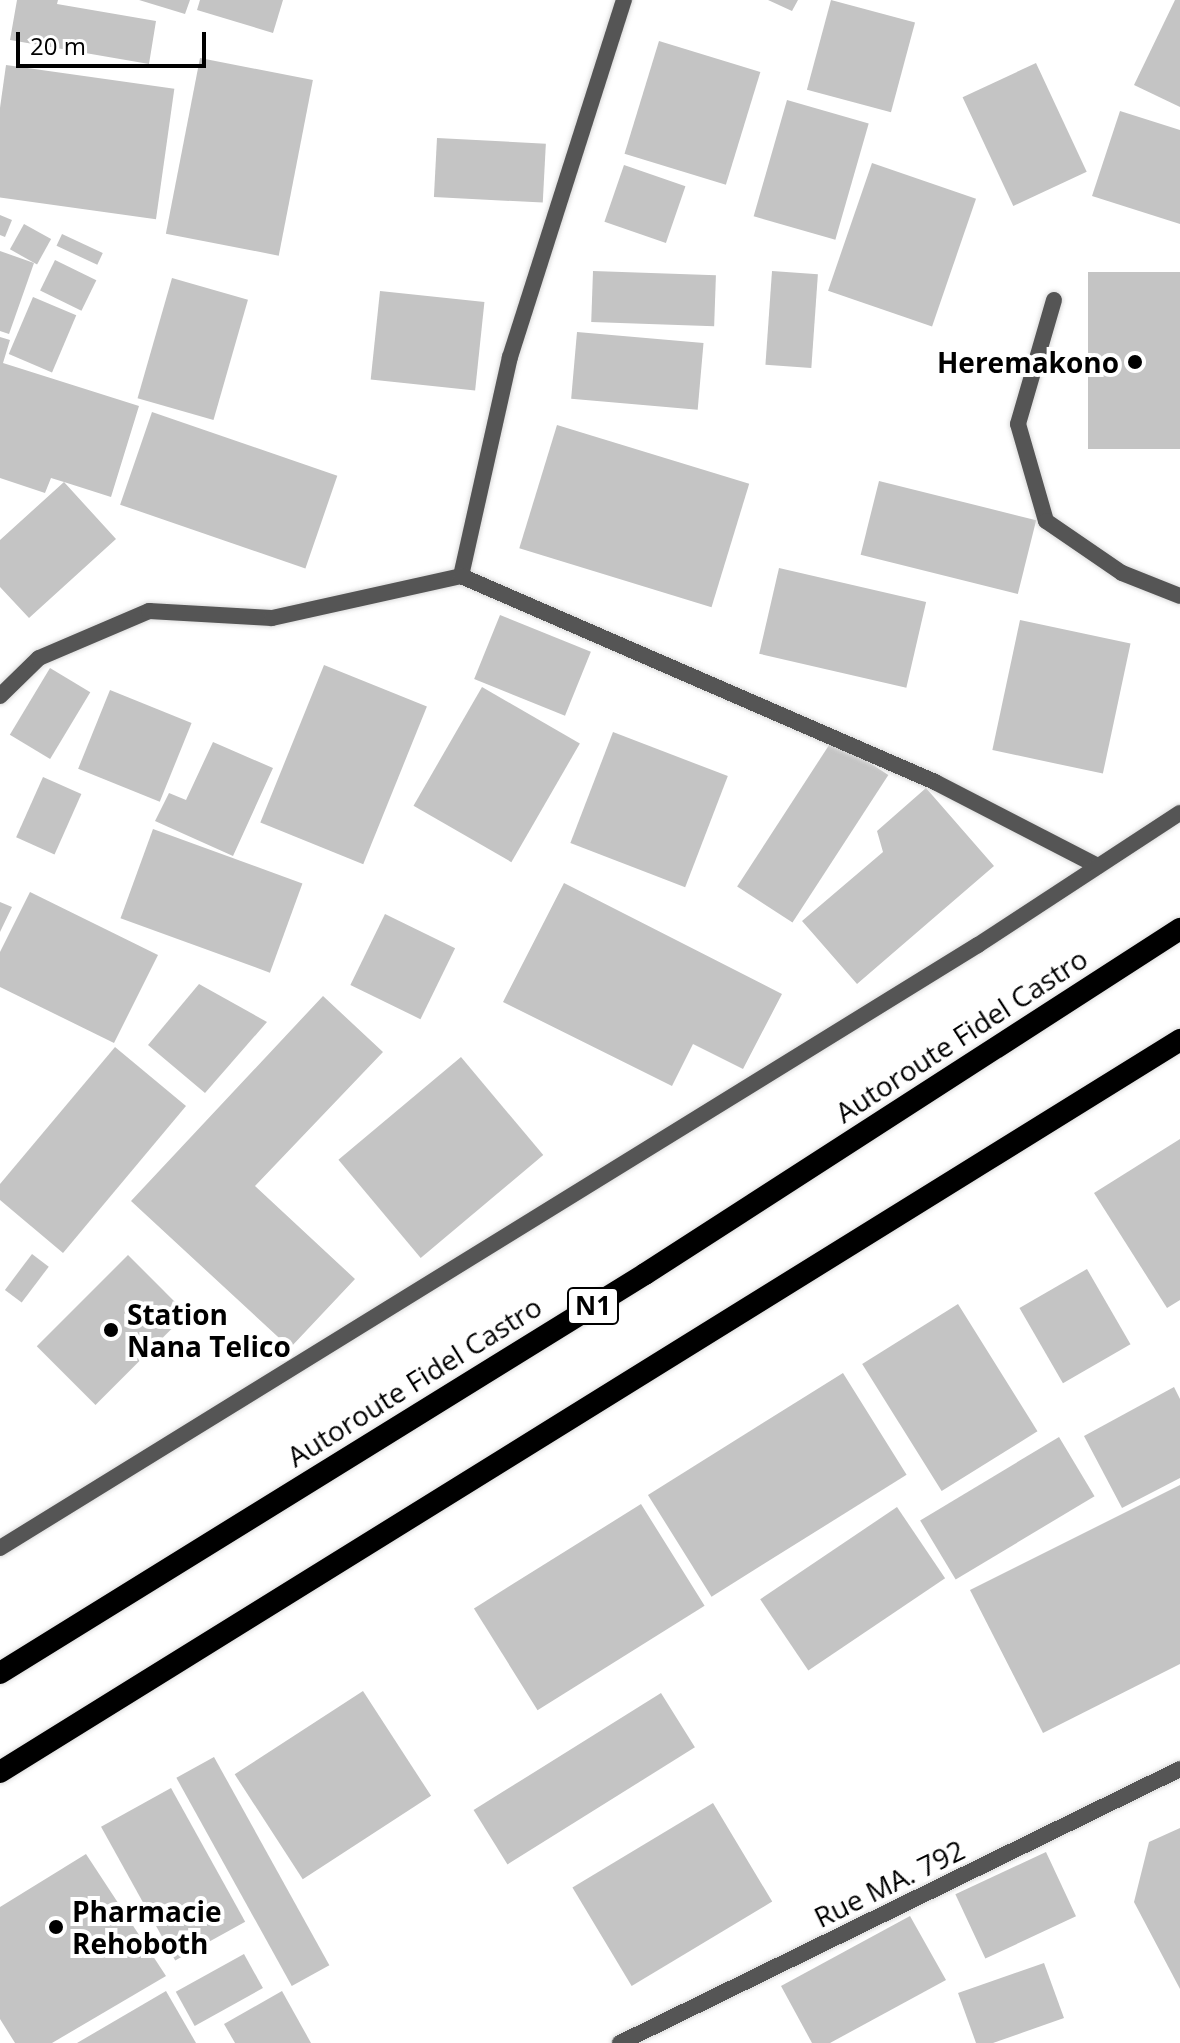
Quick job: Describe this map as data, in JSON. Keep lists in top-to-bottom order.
{
  "streets": {
    "highway": ["Autoroute Fidel Castro", "N1"],
    "street": ["Rue MA. 792"]
  },
  "places": ["Heremakono", "Station Nana Telico", "Pharmacie Rehoboth"],
  "scale_bar": "20 m"
}
